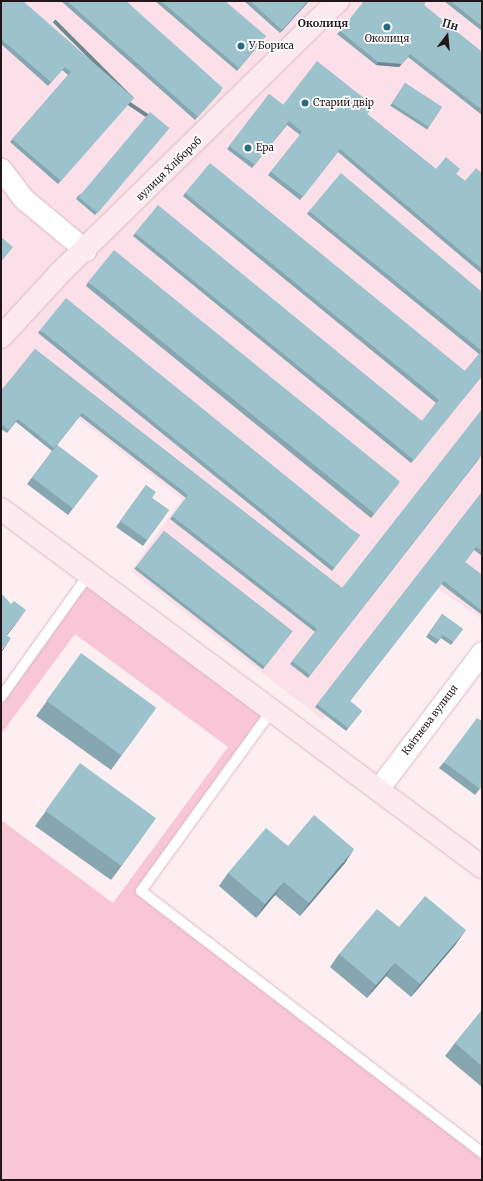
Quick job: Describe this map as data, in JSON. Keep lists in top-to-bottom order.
{
  "streets": {
    "street": ["вулиця Хлібороб", "Квітнева вулиця"]
  },
  "districts": ["Околиця"],
  "places": [
    "Околиця",
    "У Бориса",
    "Старий двір",
    "Ера"
  ],
  "north": "top"
}
